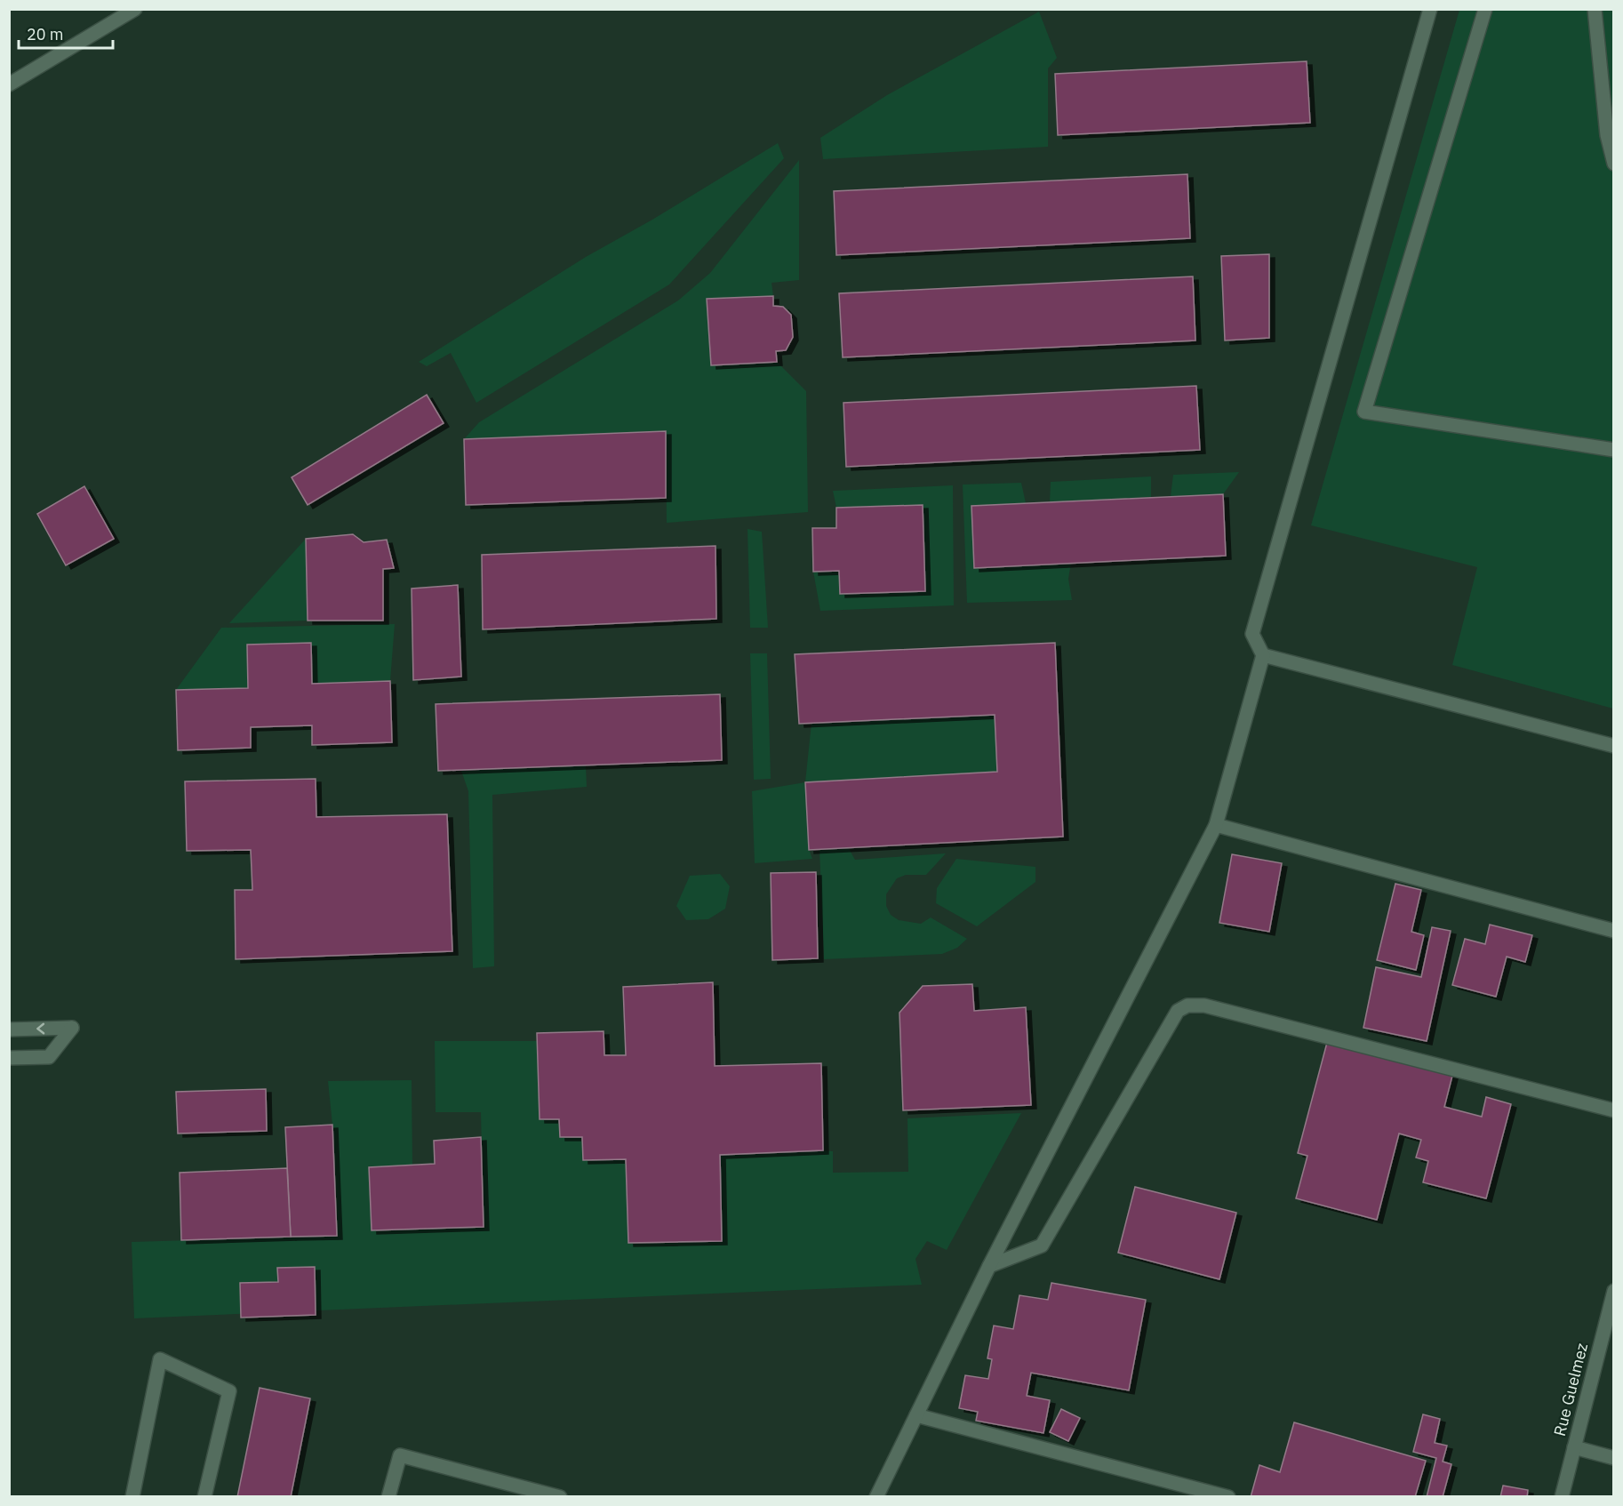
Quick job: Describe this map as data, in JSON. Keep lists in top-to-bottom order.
{
  "streets": {
    "street": ["Rue Guelmez"]
  },
  "scale_bar": "20 m"
}
